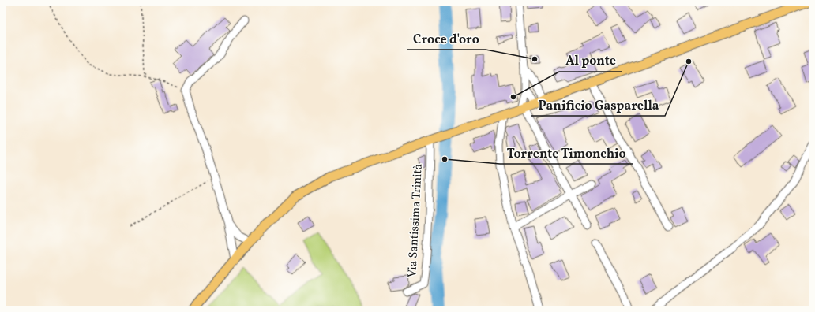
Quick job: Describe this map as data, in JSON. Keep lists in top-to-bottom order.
{
  "streets": {
    "main road": ["Via Santissima Trinità"]
  },
  "places": [
    "Croce d'oro",
    "Panificio Gasparella",
    "Al ponte",
    "Torrente Timonchio"
  ]
}
